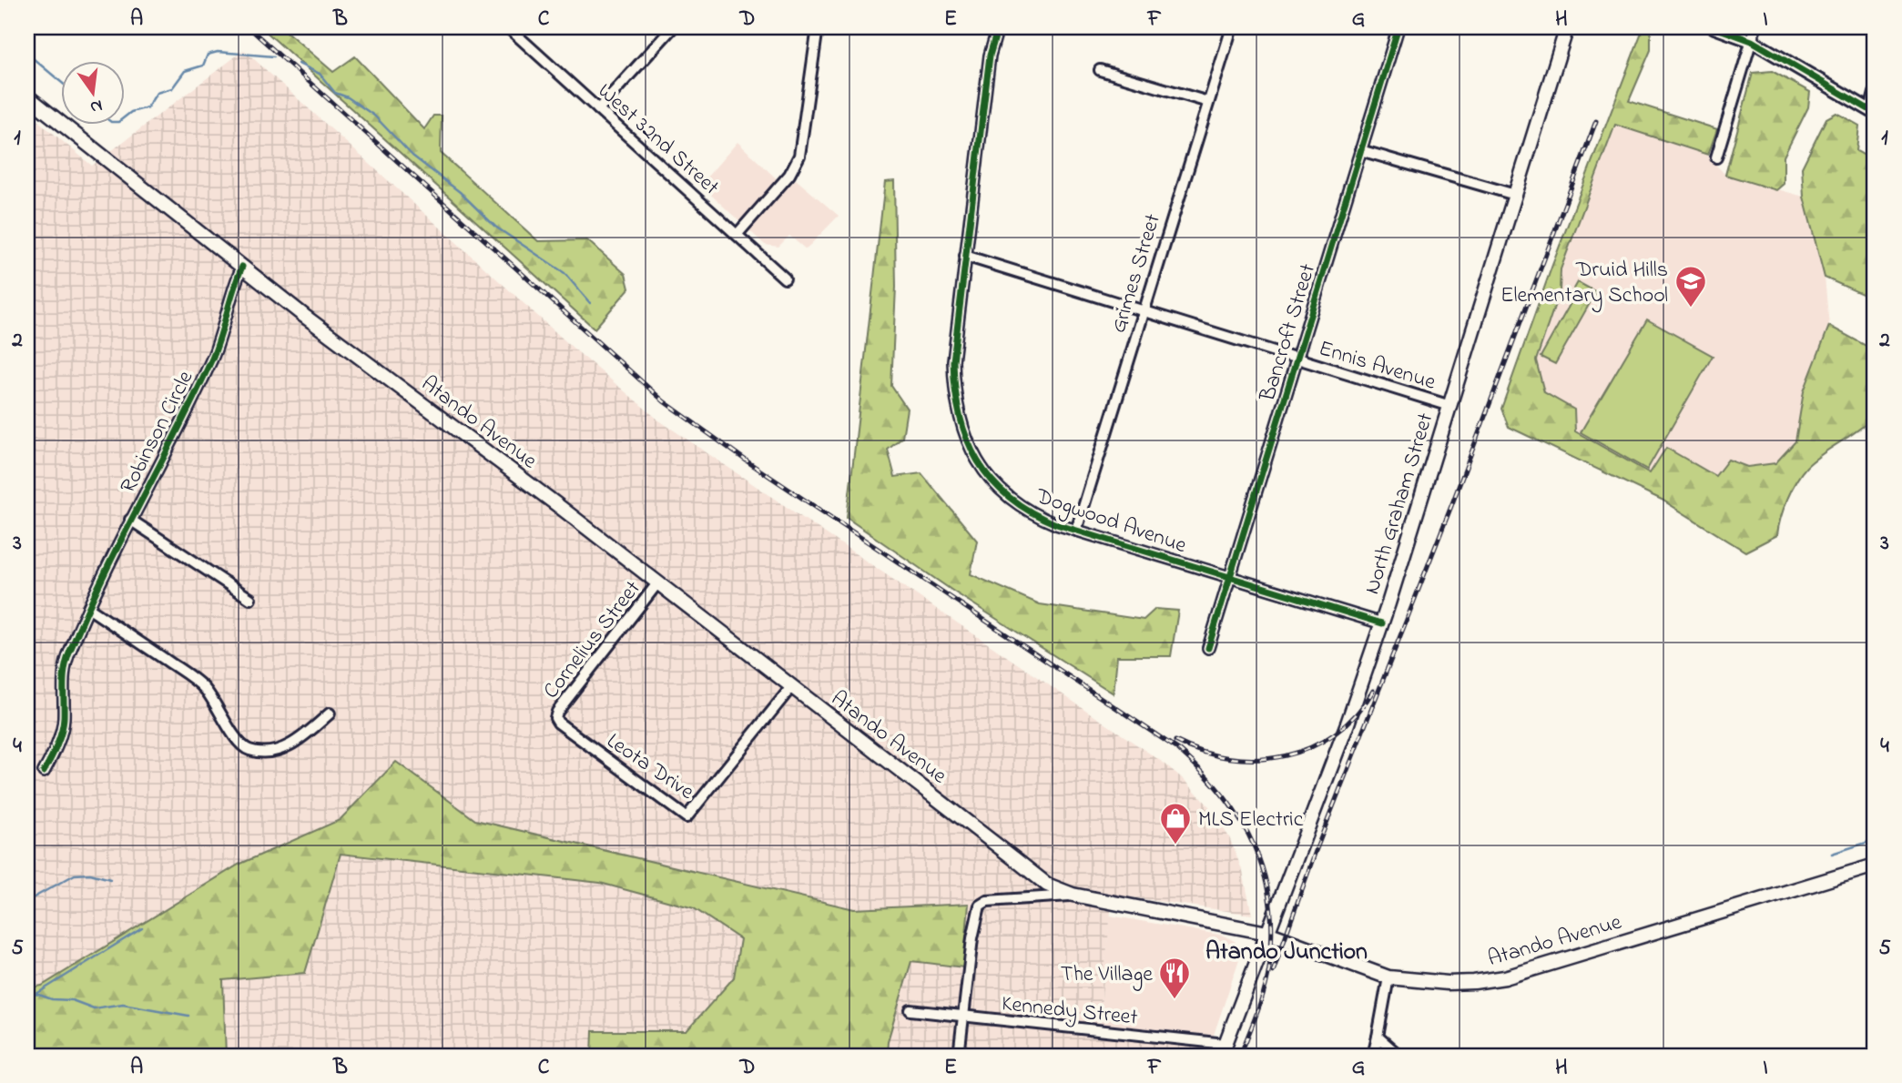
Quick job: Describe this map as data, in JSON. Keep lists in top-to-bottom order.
{
  "streets": {
    "main road": ["Atando Avenue", "North Graham Street"],
    "street": [
      "West 32nd Street",
      "Grimes Street",
      "Bancroft Street",
      "Ennis Avenue",
      "Robinson Circle",
      "Dogwood Avenue",
      "Cornelius Street",
      "Leota Drive",
      "Kennedy Street"
    ]
  },
  "crossings": [
    ["Grimes Street", "Ennis Avenue"],
    ["Grimes Street", "Dogwood Avenue"],
    ["Bancroft Street", "Ennis Avenue"],
    ["Bancroft Street", "Dogwood Avenue"],
    ["Ennis Avenue", "North Graham Street"],
    ["Ennis Avenue", "Dogwood Avenue"],
    ["Atando Avenue", "Robinson Circle"],
    ["Atando Avenue", "North Graham Street"],
    ["Atando Avenue", "Cornelius Street"],
    ["Atando Avenue", "Leota Drive"],
    ["North Graham Street", "Dogwood Avenue"],
    ["North Graham Street", "Kennedy Street"],
    ["Cornelius Street", "Leota Drive"]
  ],
  "districts": ["Atando Junction"],
  "places": {
    "school or university": ["Druid Hills Elementary School"],
    "shop": ["MLS Electric"],
    "restaurant": ["The Village"]
  },
  "north": "bottom",
  "grid": {
    "columns": [
      "A",
      "B",
      "C",
      "D",
      "E",
      "F",
      "G",
      "H",
      "I"
    ],
    "rows": [
      "1",
      "2",
      "3",
      "4",
      "5"
    ]
  }
}
